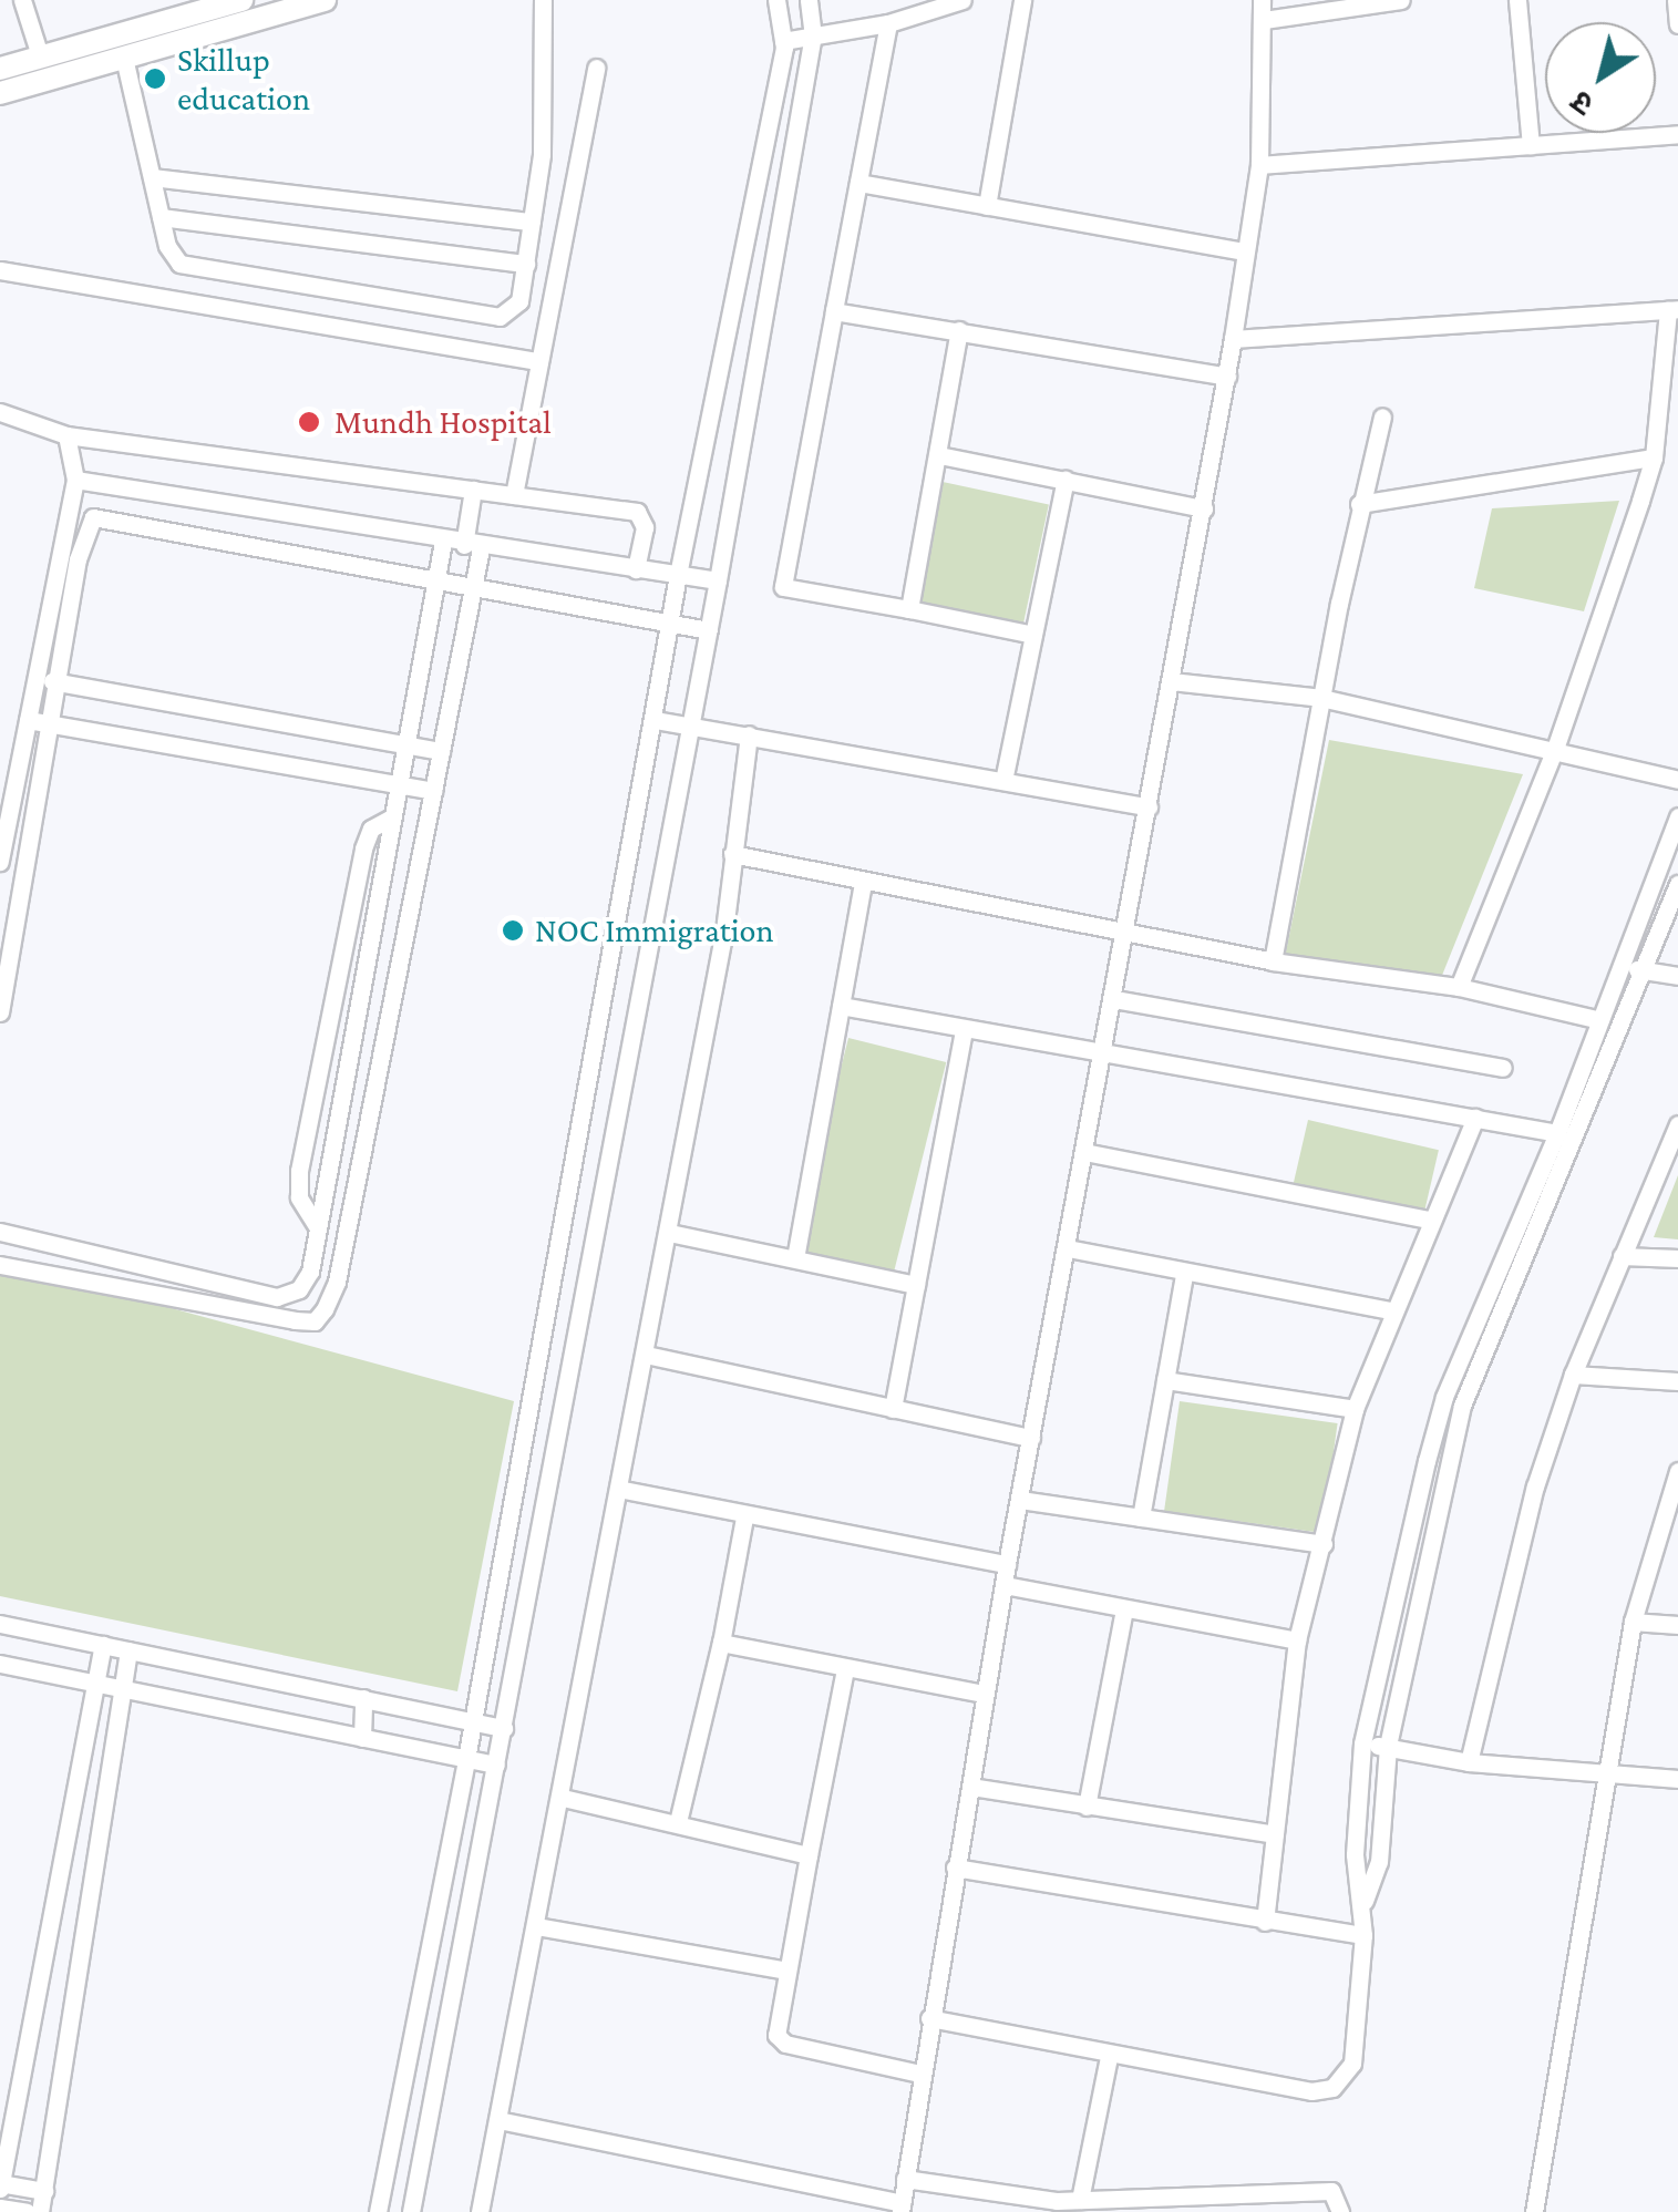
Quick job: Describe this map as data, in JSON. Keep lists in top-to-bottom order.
{
  "places": ["Skillup education", "Mundh Hospital", "NOC Immigration"],
  "north": "bottom left"
}
